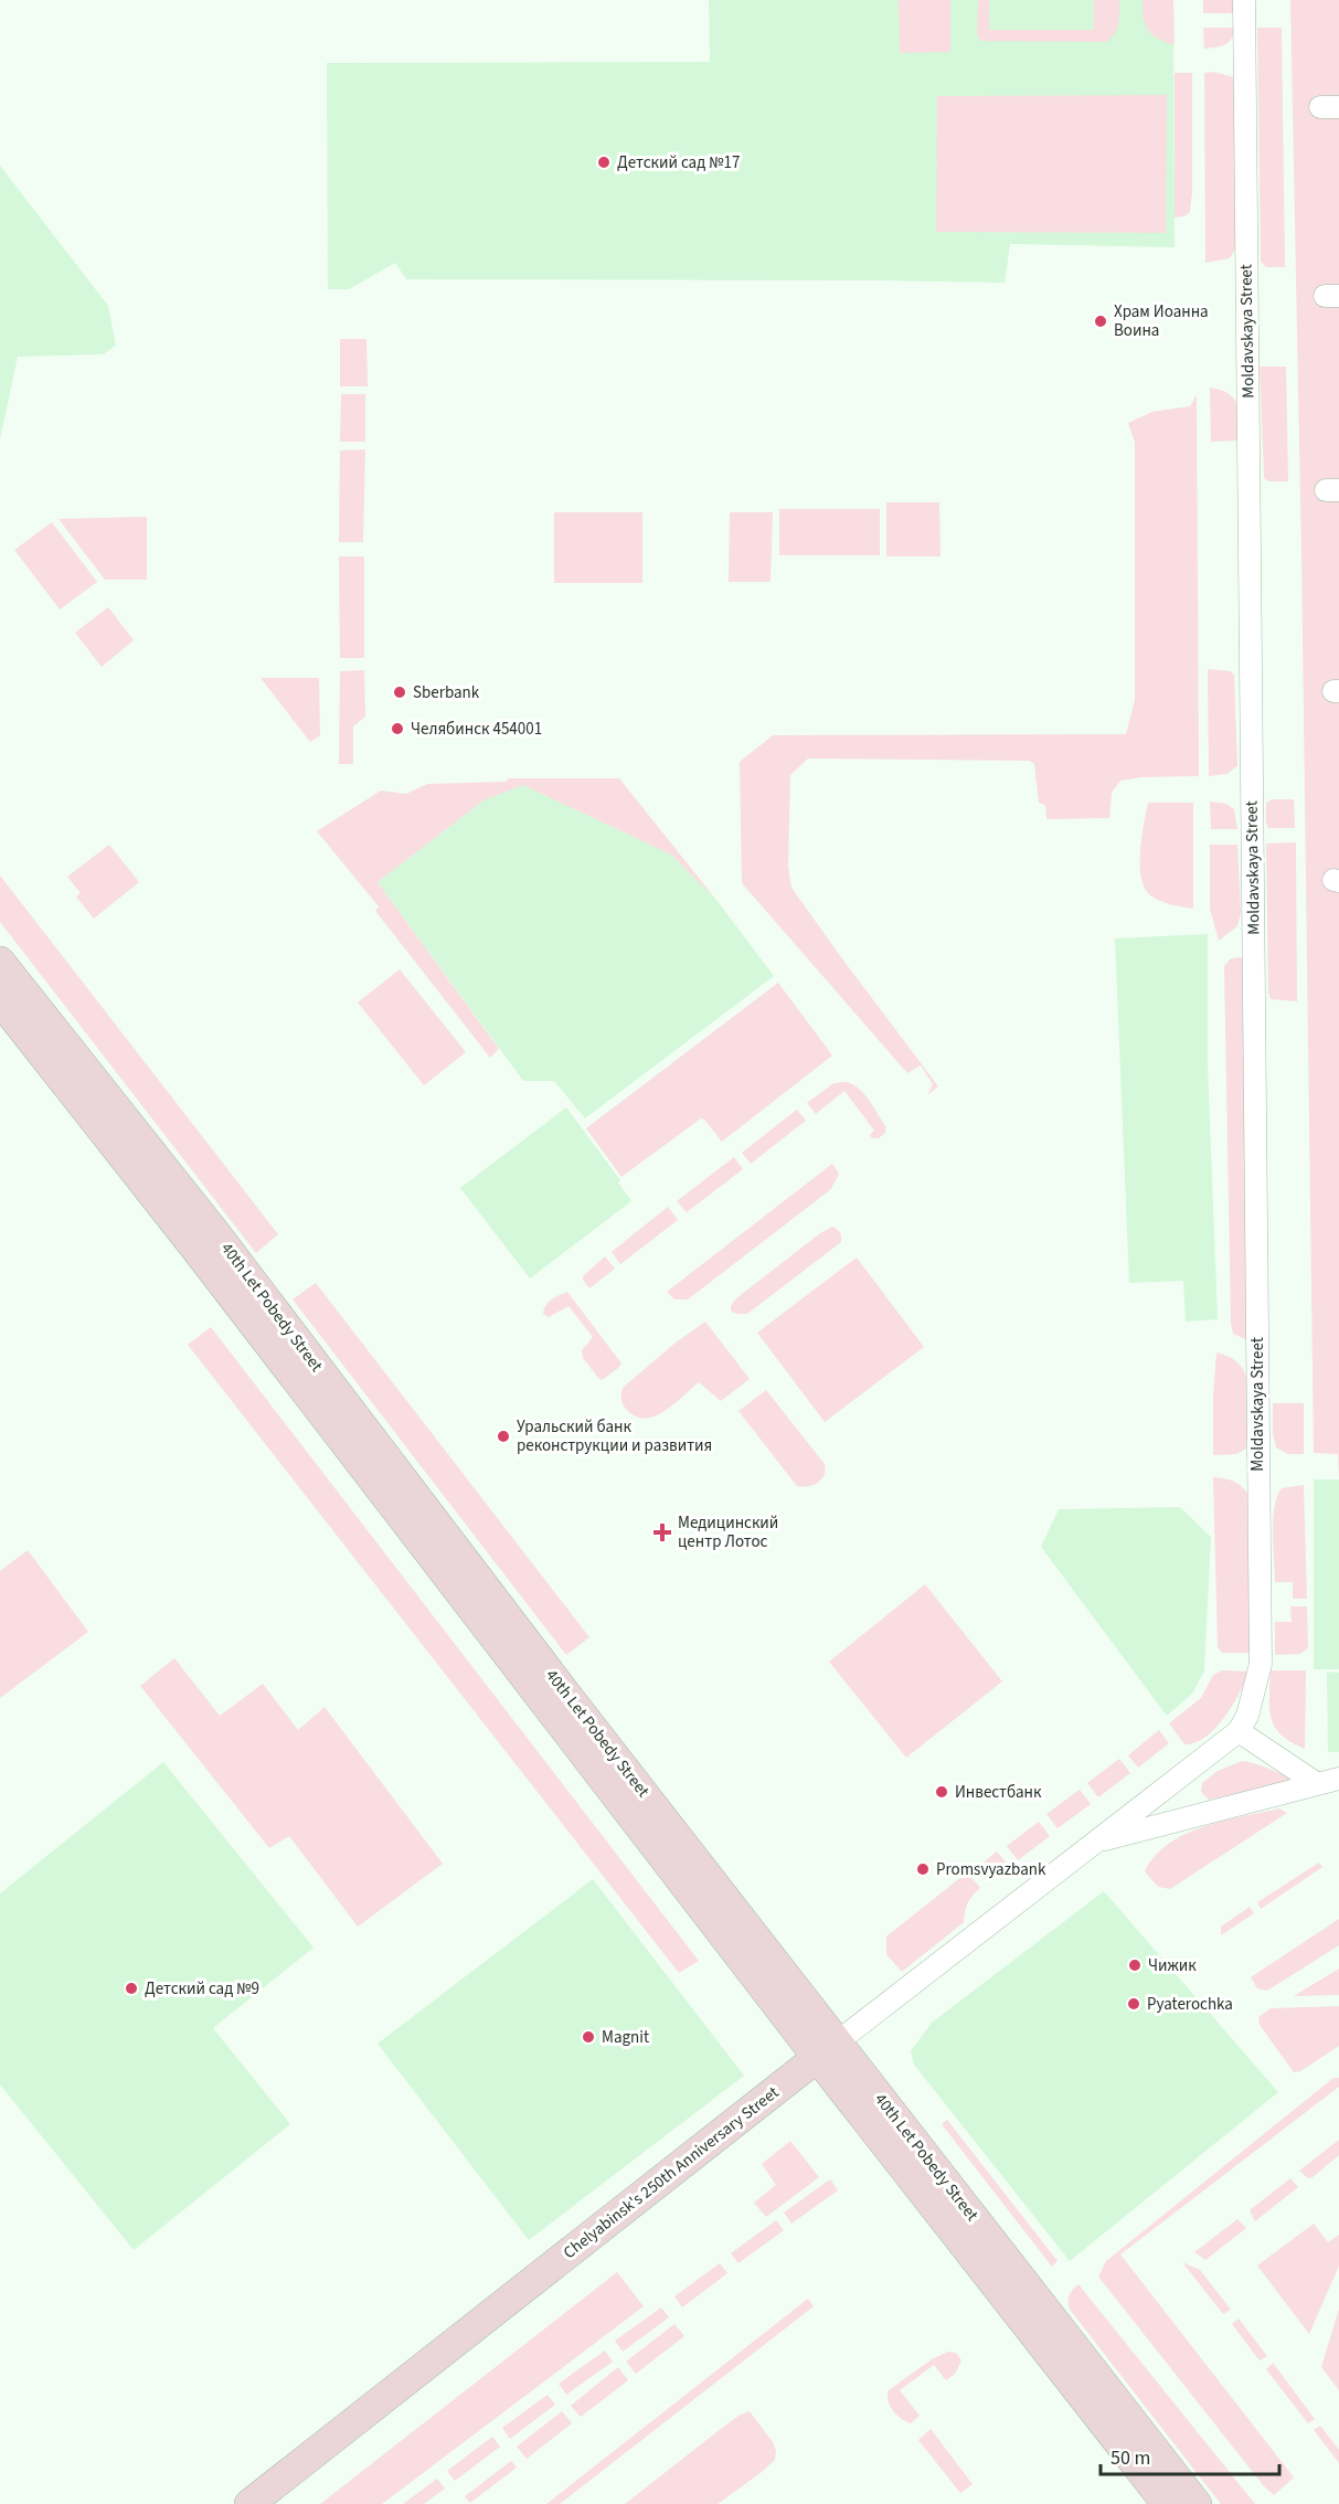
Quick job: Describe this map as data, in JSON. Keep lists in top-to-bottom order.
{
  "streets": {
    "street": ["Moldavskaya Street", "40th Let Pobedy Street", "Chelyabinsk's 250th Anniversary Street"]
  },
  "crossings": [
    ["Moldavskaya Street", "Chelyabinsk's 250th Anniversary Street"],
    ["40th Let Pobedy Street", "Chelyabinsk's 250th Anniversary Street"]
  ],
  "places": {
    "other": [
      "Детский сад №17",
      "Храм Иоанна Воина",
      "Sberbank",
      "Челябинск 454001",
      "Уральский банк реконструкции и развития",
      "Инвестбанк",
      "Promsvyazbank",
      "Чижик",
      "Детский сад №9",
      "Pyaterochka",
      "Magnit"
    ],
    "health": ["Медицинский центр Лотос"]
  },
  "scale_bar": "50 m"
}
